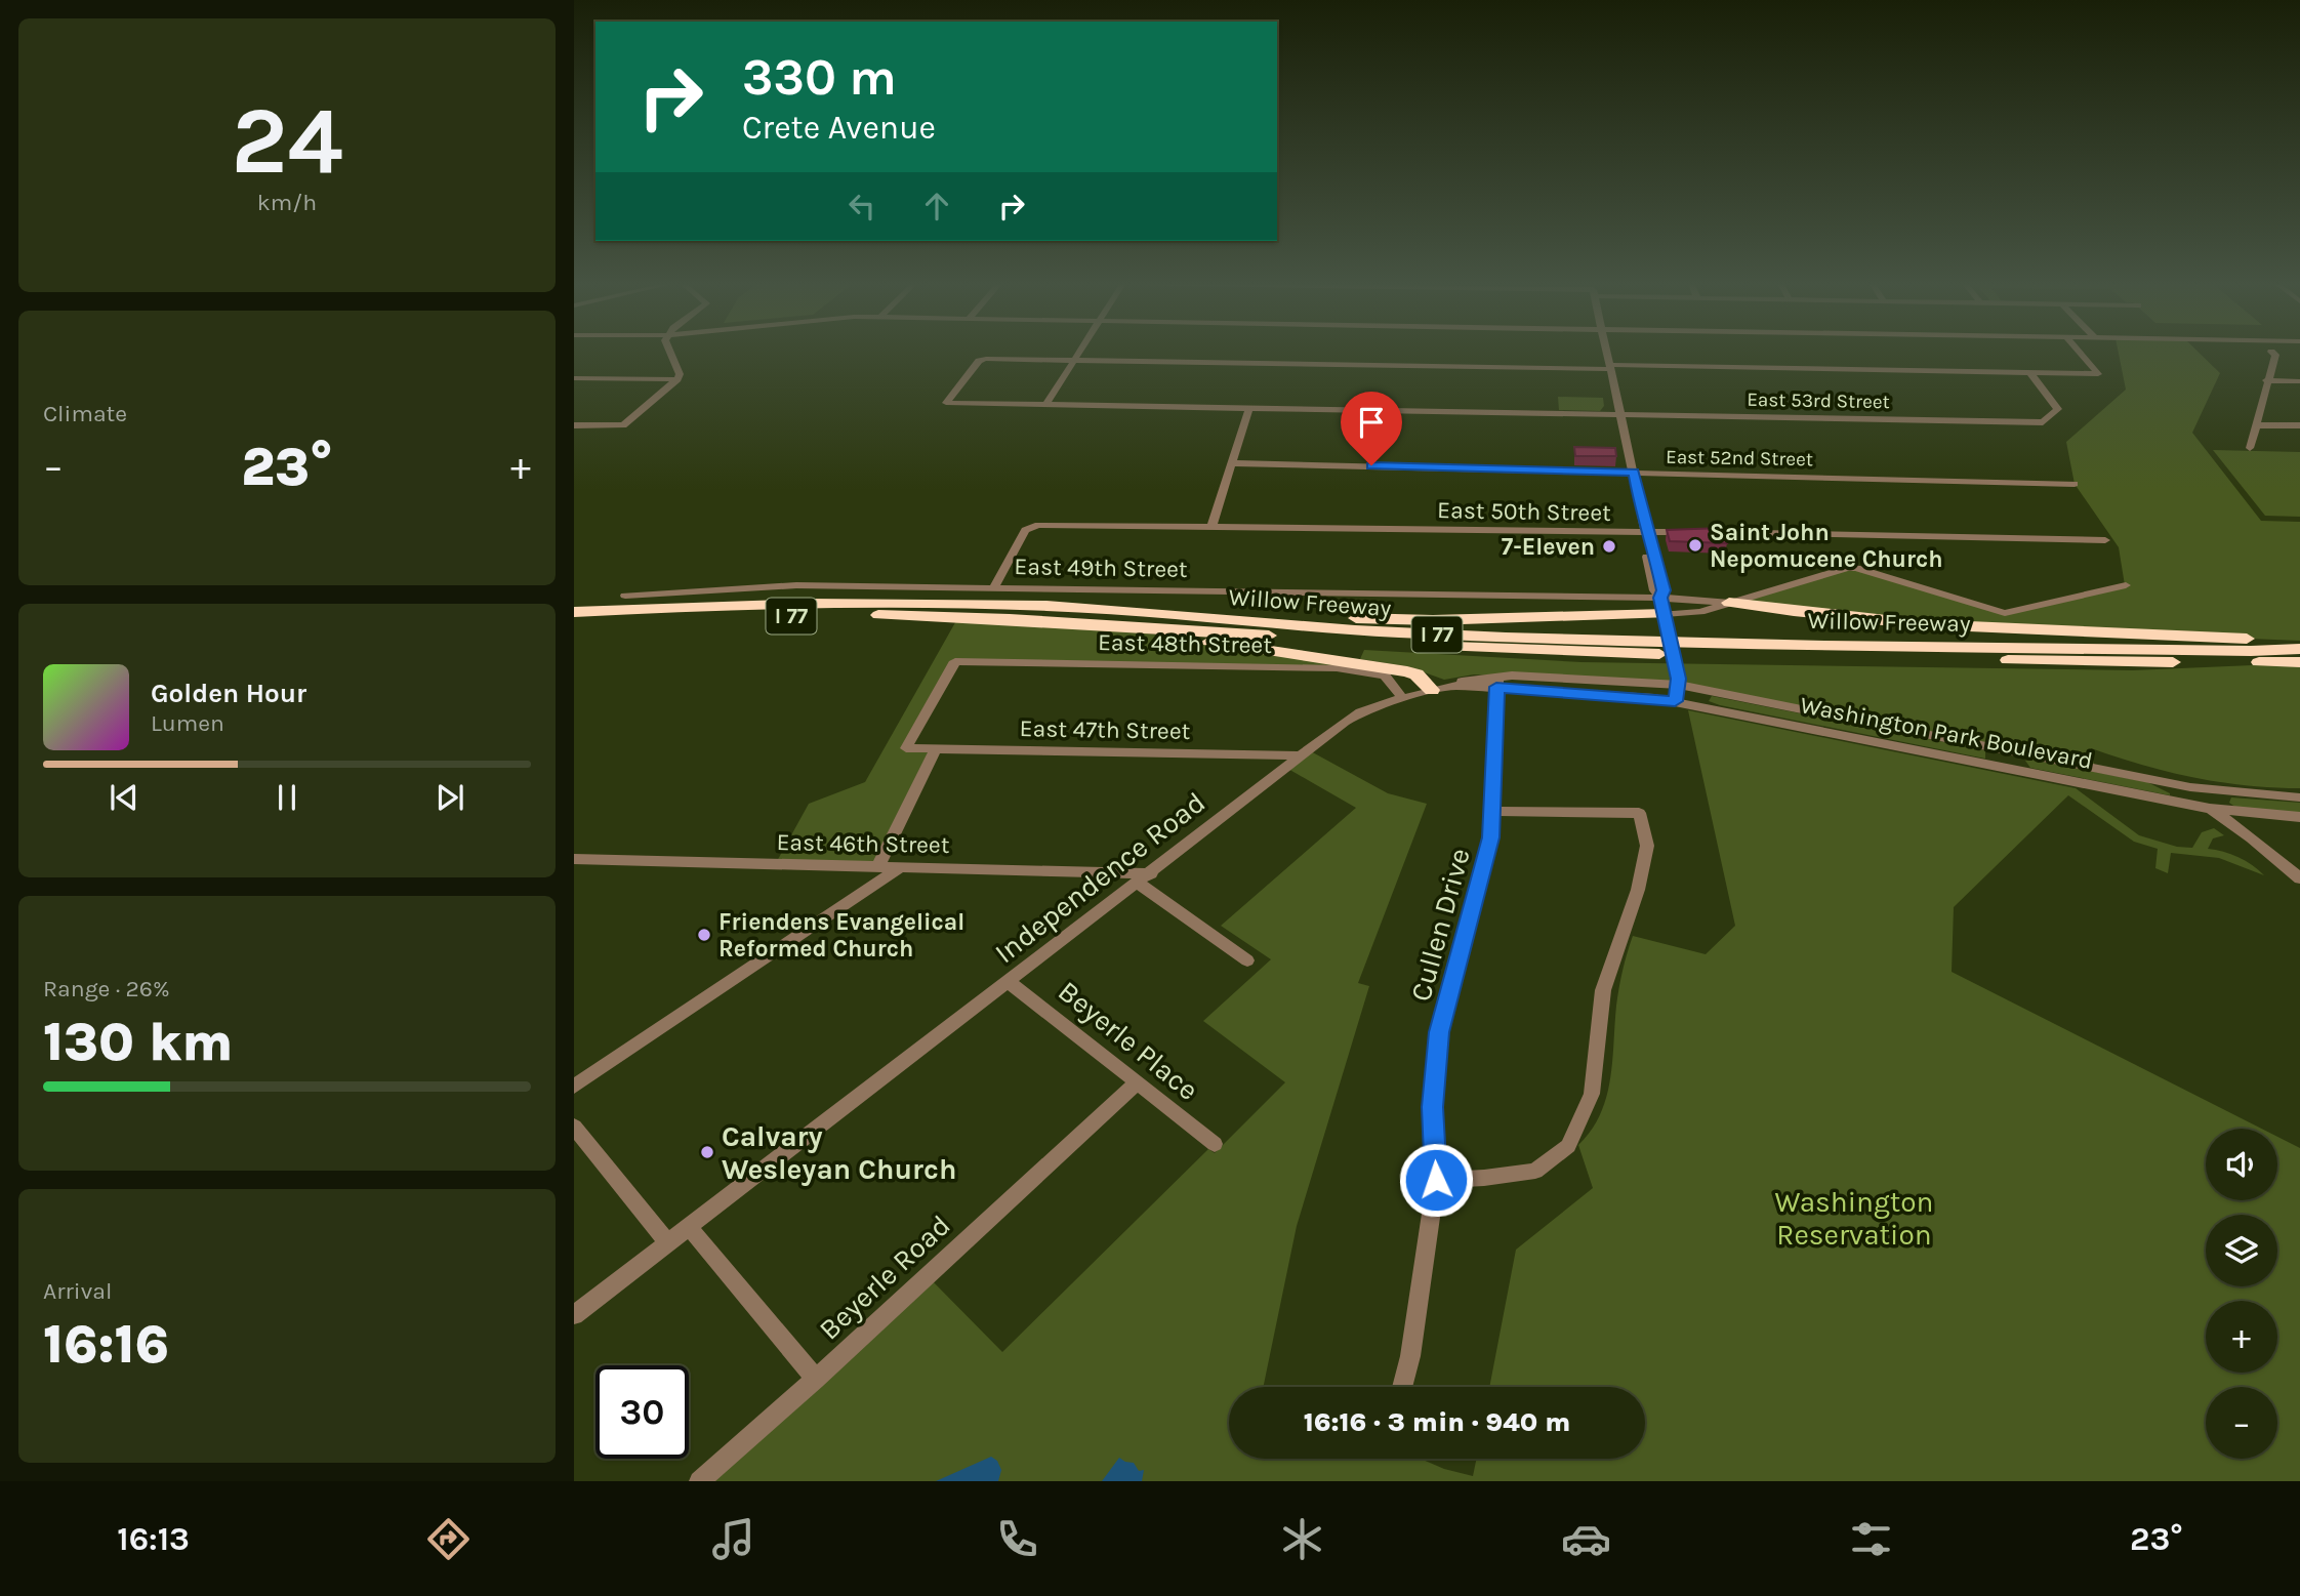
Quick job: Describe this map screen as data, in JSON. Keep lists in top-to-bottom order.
{
  "streets": {
    "highway": ["Willow Freeway", "I 77"],
    "street": [
      "East 53rd Street",
      "East 52nd Street",
      "East 50th Street",
      "East 49th Street",
      "East 48th Street",
      "East 47th Street",
      "Washington Park Boulevard",
      "East 46th Street",
      "Independence Road",
      "Cullen Drive",
      "Beyerle Place",
      "Beyerle Road"
    ]
  },
  "crossings": [
    ["East 50th Street", "East 49th Street"],
    ["East 48th Street", "East 47th Street"],
    ["East 48th Street", "Independence Road"],
    ["East 47th Street", "Independence Road"],
    ["Washington Park Boulevard", "Independence Road"],
    ["Washington Park Boulevard", "Cullen Drive"],
    ["East 46th Street", "Independence Road"],
    ["Independence Road", "Cullen Drive"],
    ["Independence Road", "Beyerle Place"],
    ["Beyerle Place", "Beyerle Road"]
  ],
  "parks": ["Washington Reservation"],
  "places": [
    "Saint John Nepomucene Church",
    "7-Eleven",
    "Friendens Evangelical Reformed Church",
    "Calvary Wesleyan Church"
  ],
  "page": {
    "tile": [
      ["24", "km/h"],
      "Climate",
      ["Range · 26%", "130 km"],
      ["Arrival", "16:16"]
    ],
    "turn": ["330 m", "Crete Avenue"],
    "heat": ["−", "23°", "+"],
    "song": ["Golden Hour", "Lumen"],
    "map_buttons": ["+", "−"],
    "limit": "30",
    "trip": "16:16 · 3 min · 940 m",
    "tabs": ["16:13", "23°"]
  }
}
